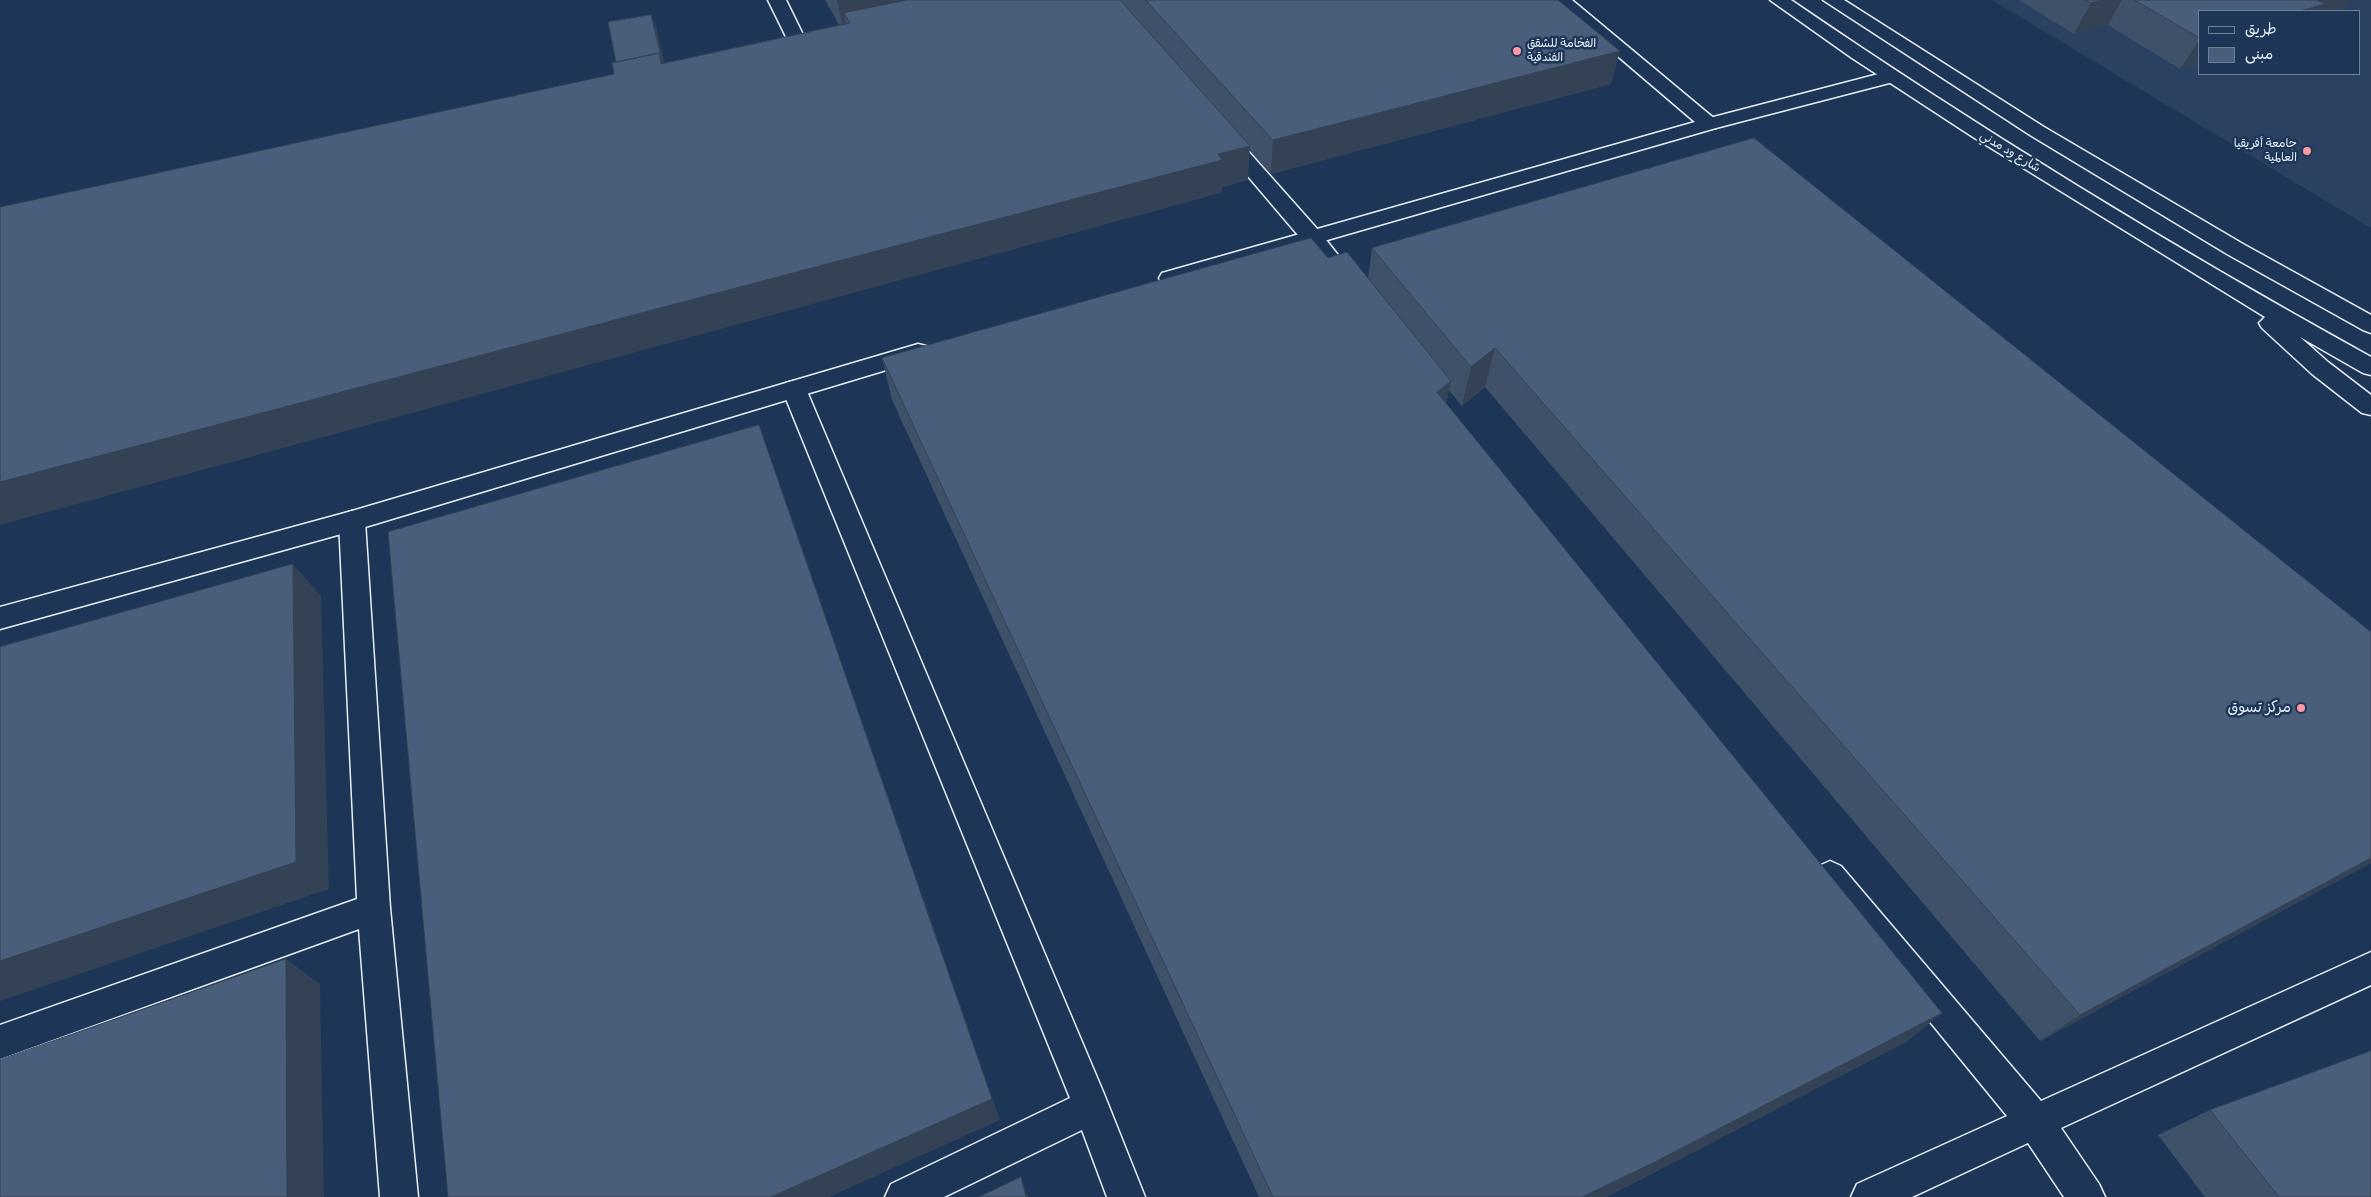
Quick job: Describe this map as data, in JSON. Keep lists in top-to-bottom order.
{
  "streets": {
    "main road": ["شارع ود مدني"]
  },
  "places": ["الفخامة للشقق الفندقية", "جامعة أفريقيا العالمية", "مركز تسوق"],
  "legend": ["طريق", "مبنى"]
}
